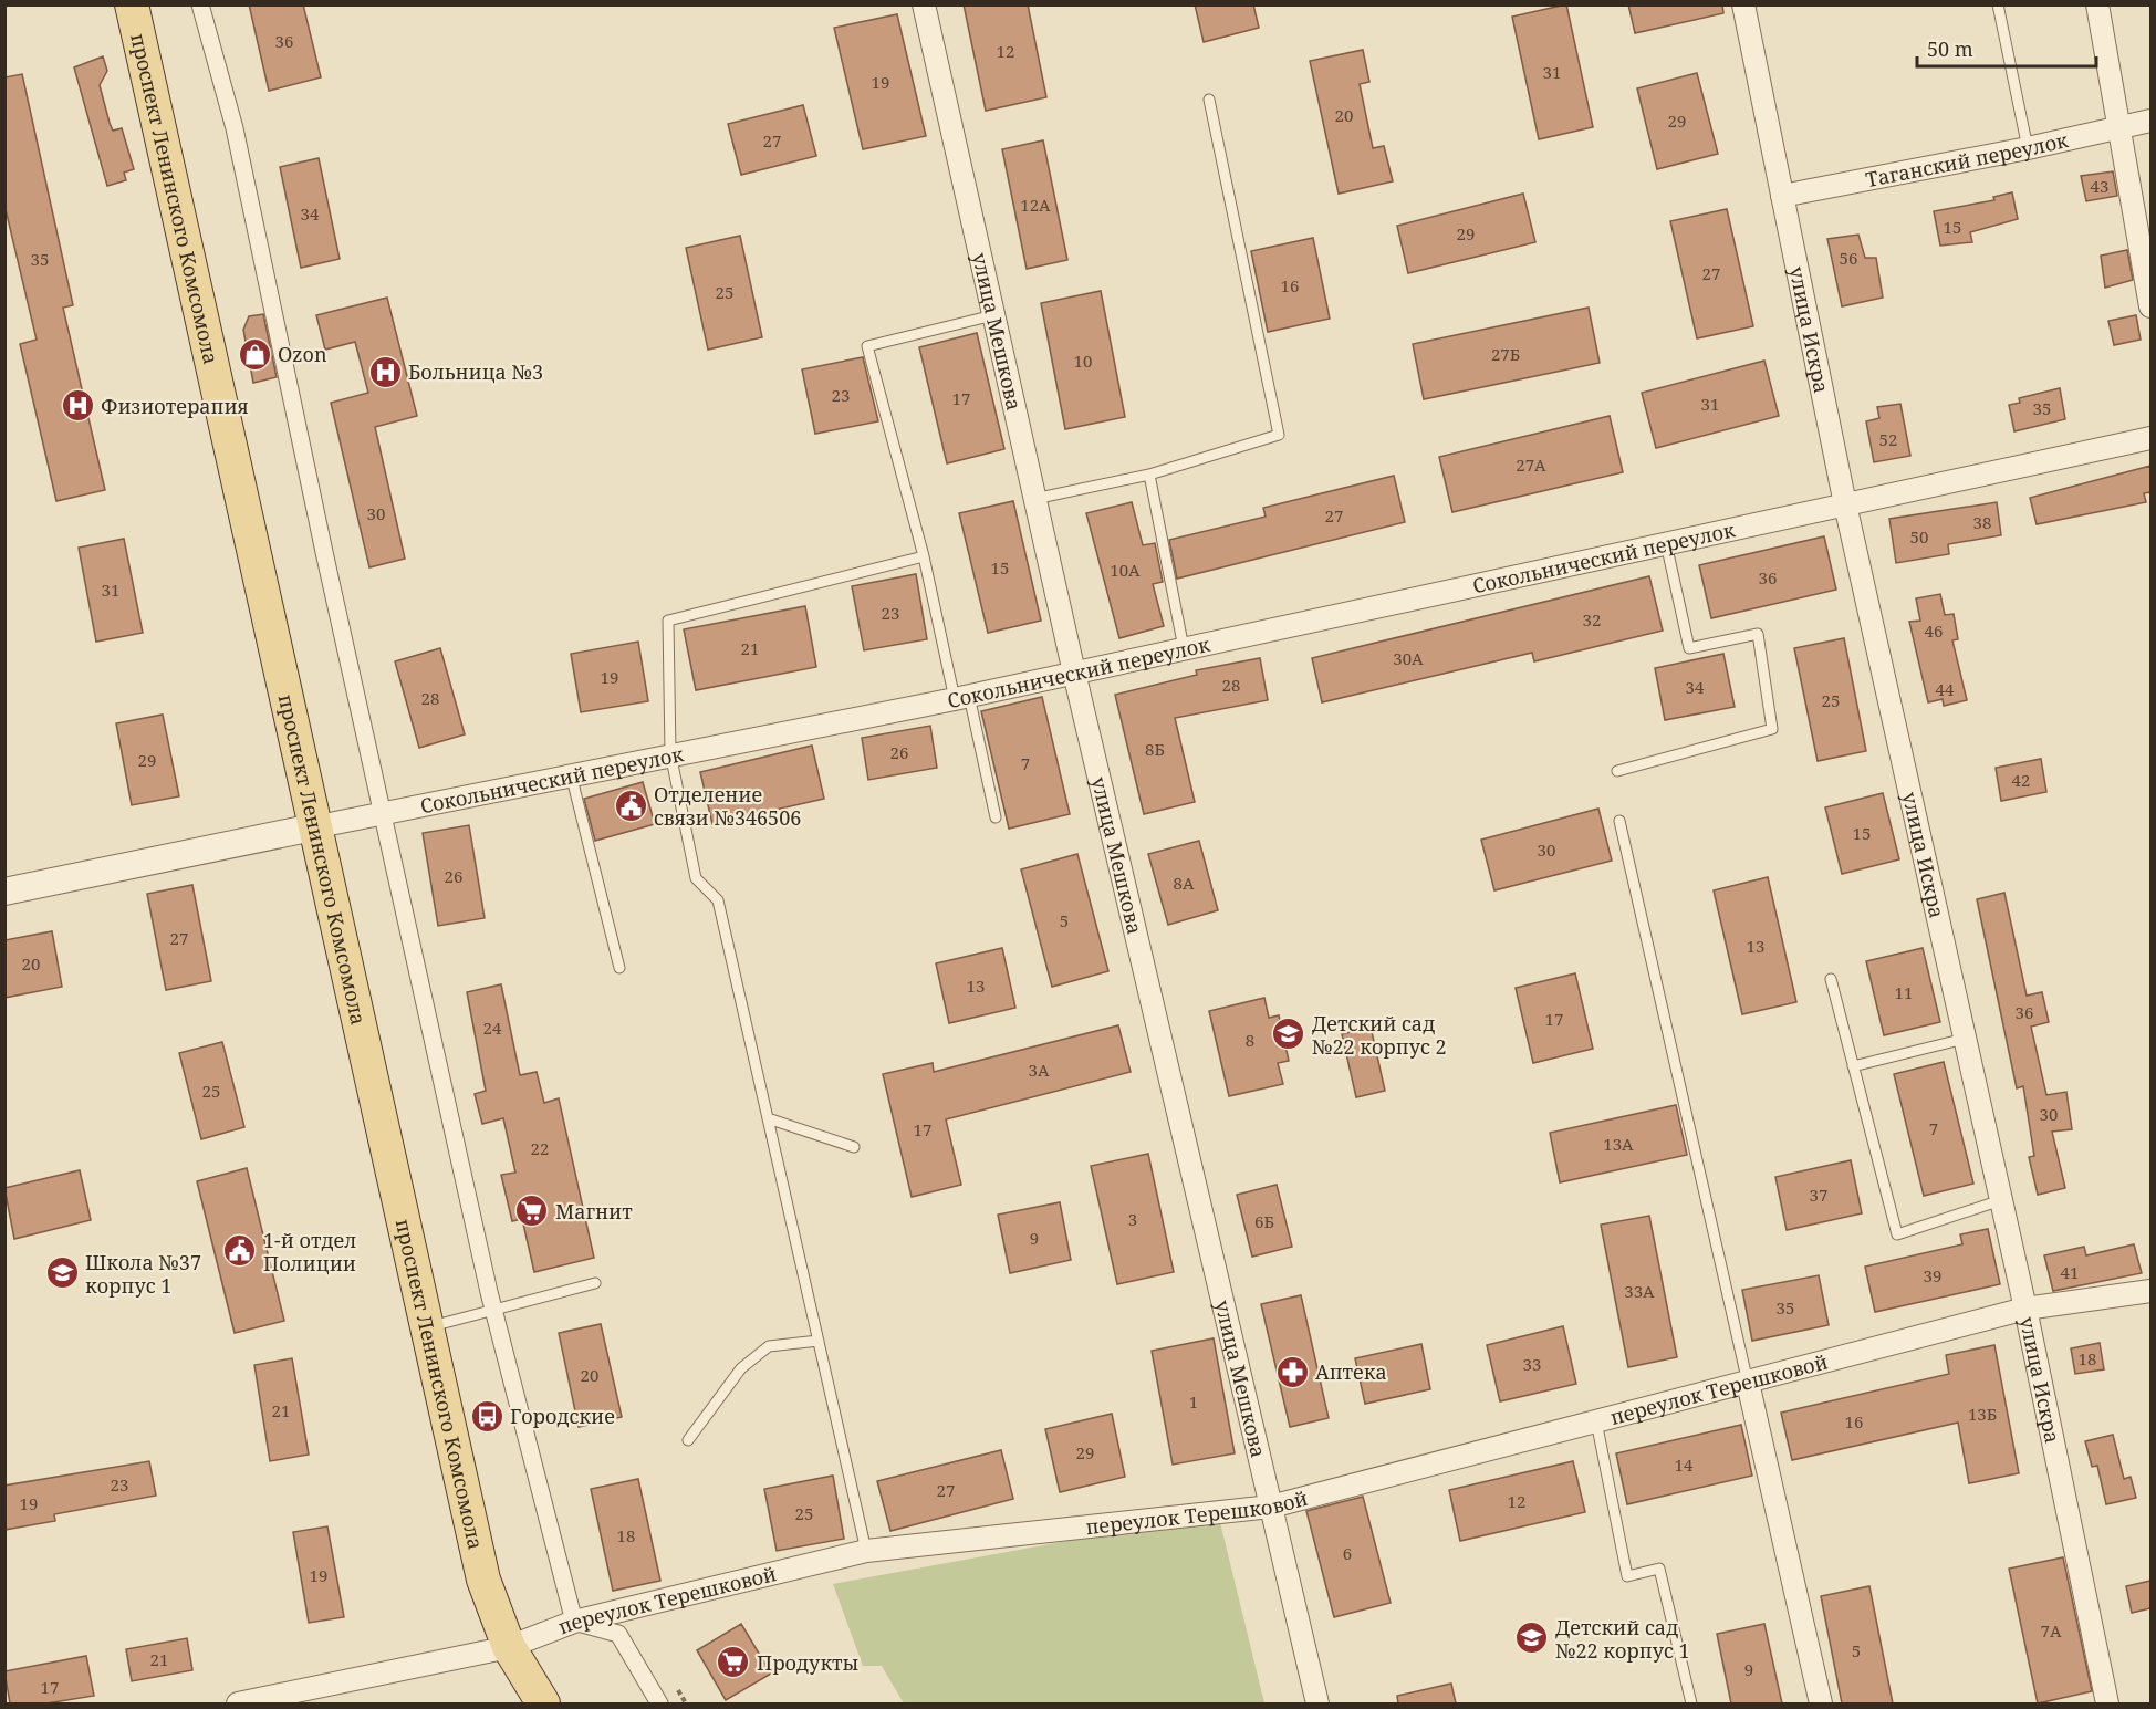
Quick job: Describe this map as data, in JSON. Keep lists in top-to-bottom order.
{
  "streets": {
    "main road": ["проспект Ленинского Комсомола"],
    "street": [
      "Таганский переулок",
      "улица Искра",
      "улица Мешкова",
      "Сокольнический переулок",
      "переулок Терешковой"
    ]
  },
  "crossings": [
    ["Таганский переулок", "улица Искра"],
    ["проспект Ленинского Комсомола", "Сокольнический переулок"],
    ["проспект Ленинского Комсомола", "переулок Терешковой"],
    ["улица Искра", "Сокольнический переулок"],
    ["улица Искра", "переулок Терешковой"],
    ["улица Мешкова", "Сокольнический переулок"],
    ["улица Мешкова", "переулок Терешковой"]
  ],
  "places": {
    "shop": ["Ozon"],
    "hospital": ["Больница №3", "Физиотерапия"],
    "public building": ["Отделение связи №346506", "1-й отдел Полиции"],
    "school or university": ["Детский сад №22 корпус 2", "Школа №37 корпус 1", "Детский сад №22 корпус 1"],
    "supermarket": ["Магнит", "Продукты"],
    "pharmacy": ["Аптека"],
    "bus stop": ["Городские"]
  },
  "house_numbers": [
    "36",
    "12",
    "31",
    "19",
    "20",
    "29",
    "27",
    "43",
    "12А",
    "34",
    "15",
    "29",
    "56",
    "35",
    "27",
    "16",
    "25",
    "27Б",
    "10",
    "23",
    "17",
    "31",
    "35",
    "52",
    "27А",
    "30",
    "27",
    "38",
    "50",
    "15",
    "10А",
    "36",
    "31",
    "23",
    "32",
    "46",
    "21",
    "30А",
    "19",
    "28",
    "34",
    "44",
    "28",
    "25",
    "8Б",
    "26",
    "29",
    "7",
    "42",
    "15",
    "30",
    "26",
    "8А",
    "5",
    "27",
    "13",
    "20",
    "13",
    "11",
    "36",
    "17",
    "24",
    "8",
    "3А",
    "25",
    "30",
    "7",
    "17",
    "13А",
    "22",
    "37",
    "3",
    "6Б",
    "9",
    "41",
    "39",
    "33А",
    "35",
    "18",
    "33",
    "20",
    "1",
    "21",
    "13Б",
    "16",
    "29",
    "14",
    "23",
    "27",
    "12",
    "19",
    "25",
    "18",
    "6",
    "19",
    "7А",
    "5",
    "21",
    "9",
    "17"
  ],
  "scale_bar": "50 m"
}
